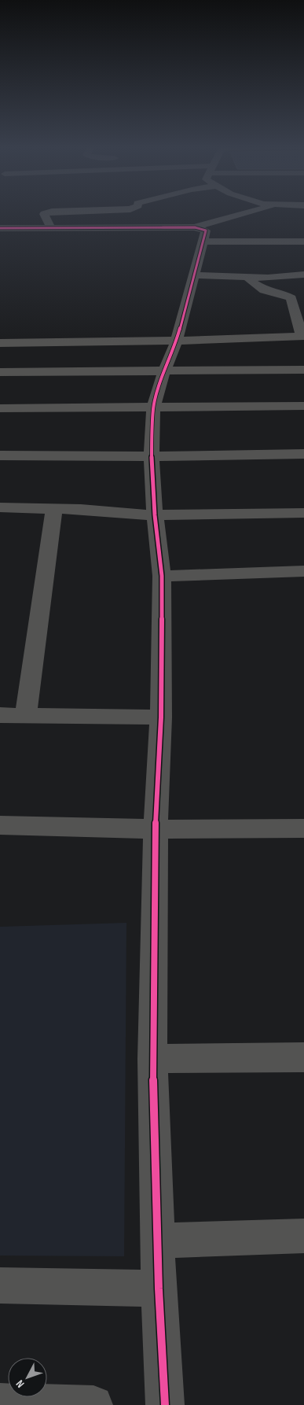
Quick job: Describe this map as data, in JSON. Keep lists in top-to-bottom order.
{
  "north": "bottom left"
}
